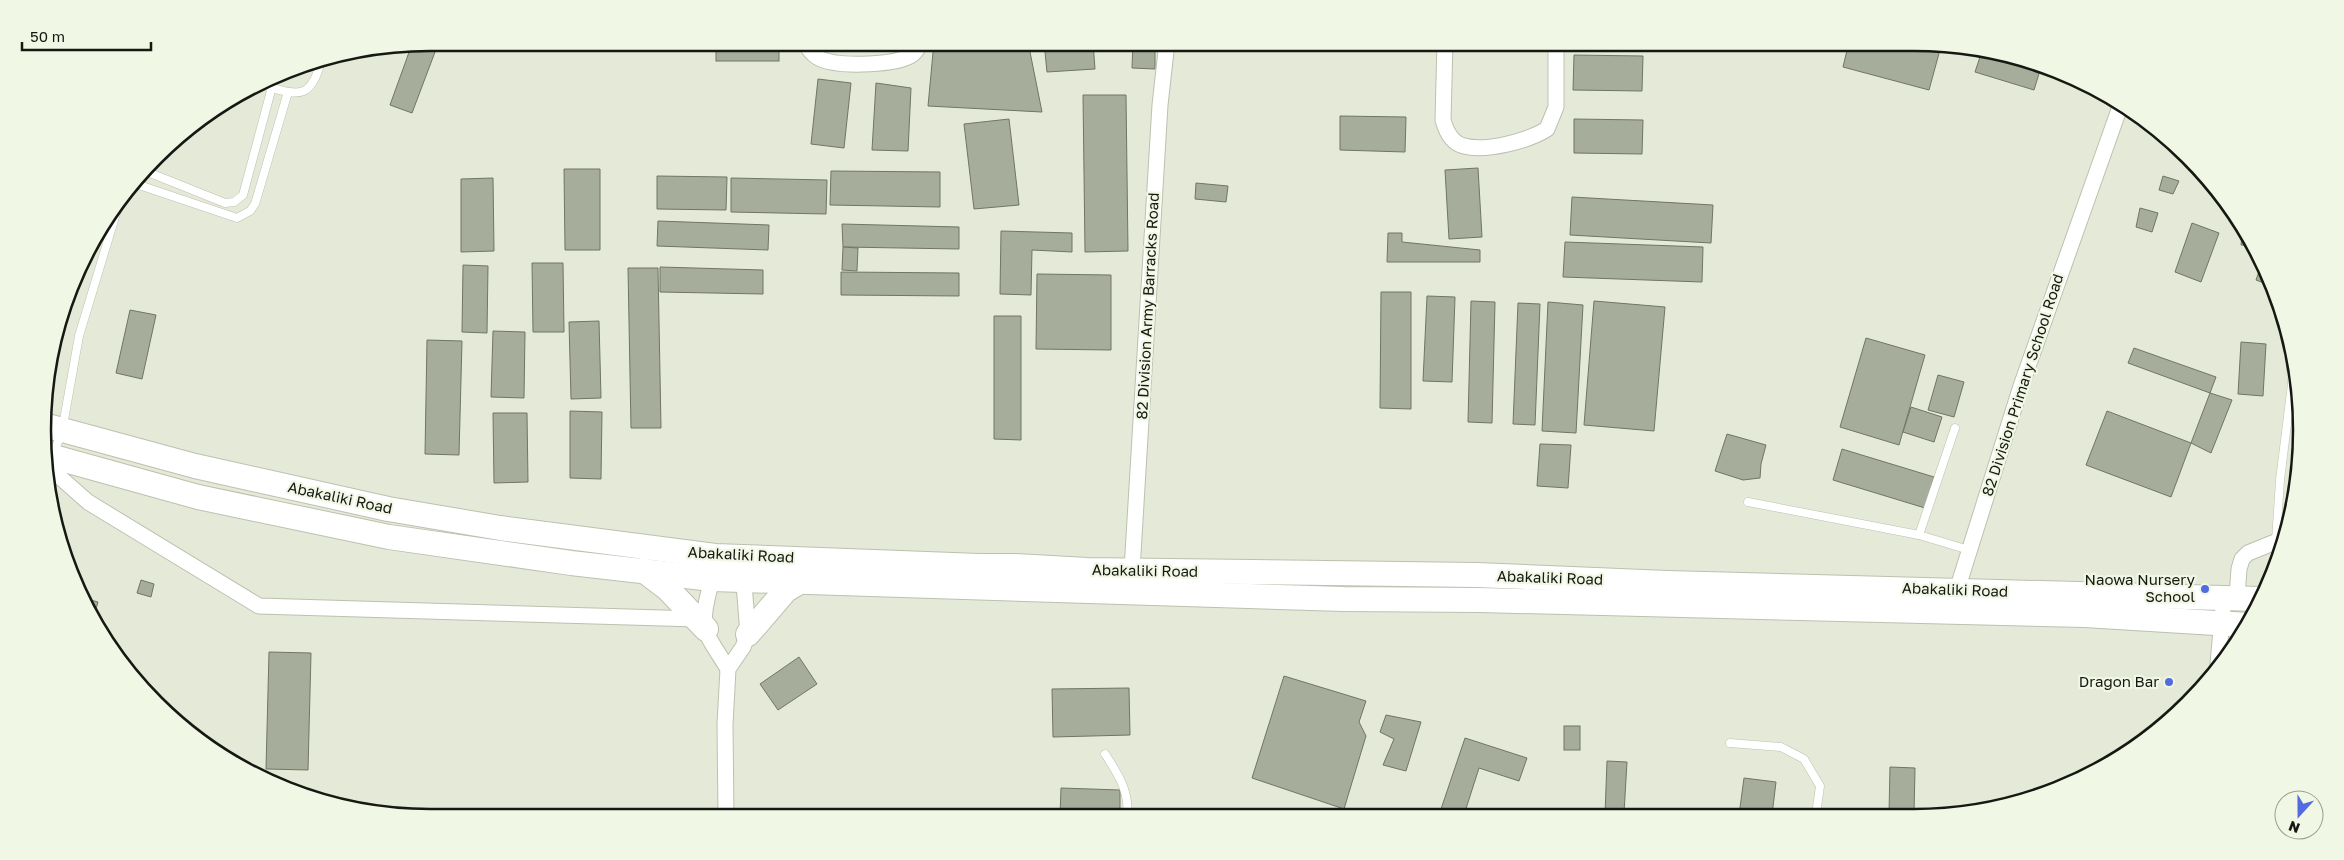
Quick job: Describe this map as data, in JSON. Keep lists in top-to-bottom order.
{
  "streets": {
    "main road": ["Abakaliki Road"],
    "street": ["82 Division Army Barracks Road", "82 Division Primary School Road"]
  },
  "crossings": [
    ["82 Division Army Barracks Road", "Abakaliki Road"],
    ["82 Division Primary School Road", "Abakaliki Road"]
  ],
  "places": ["Naowa Nursery School", "Dragon Bar"],
  "scale_bar": "50 m",
  "north": "bottom"
}
